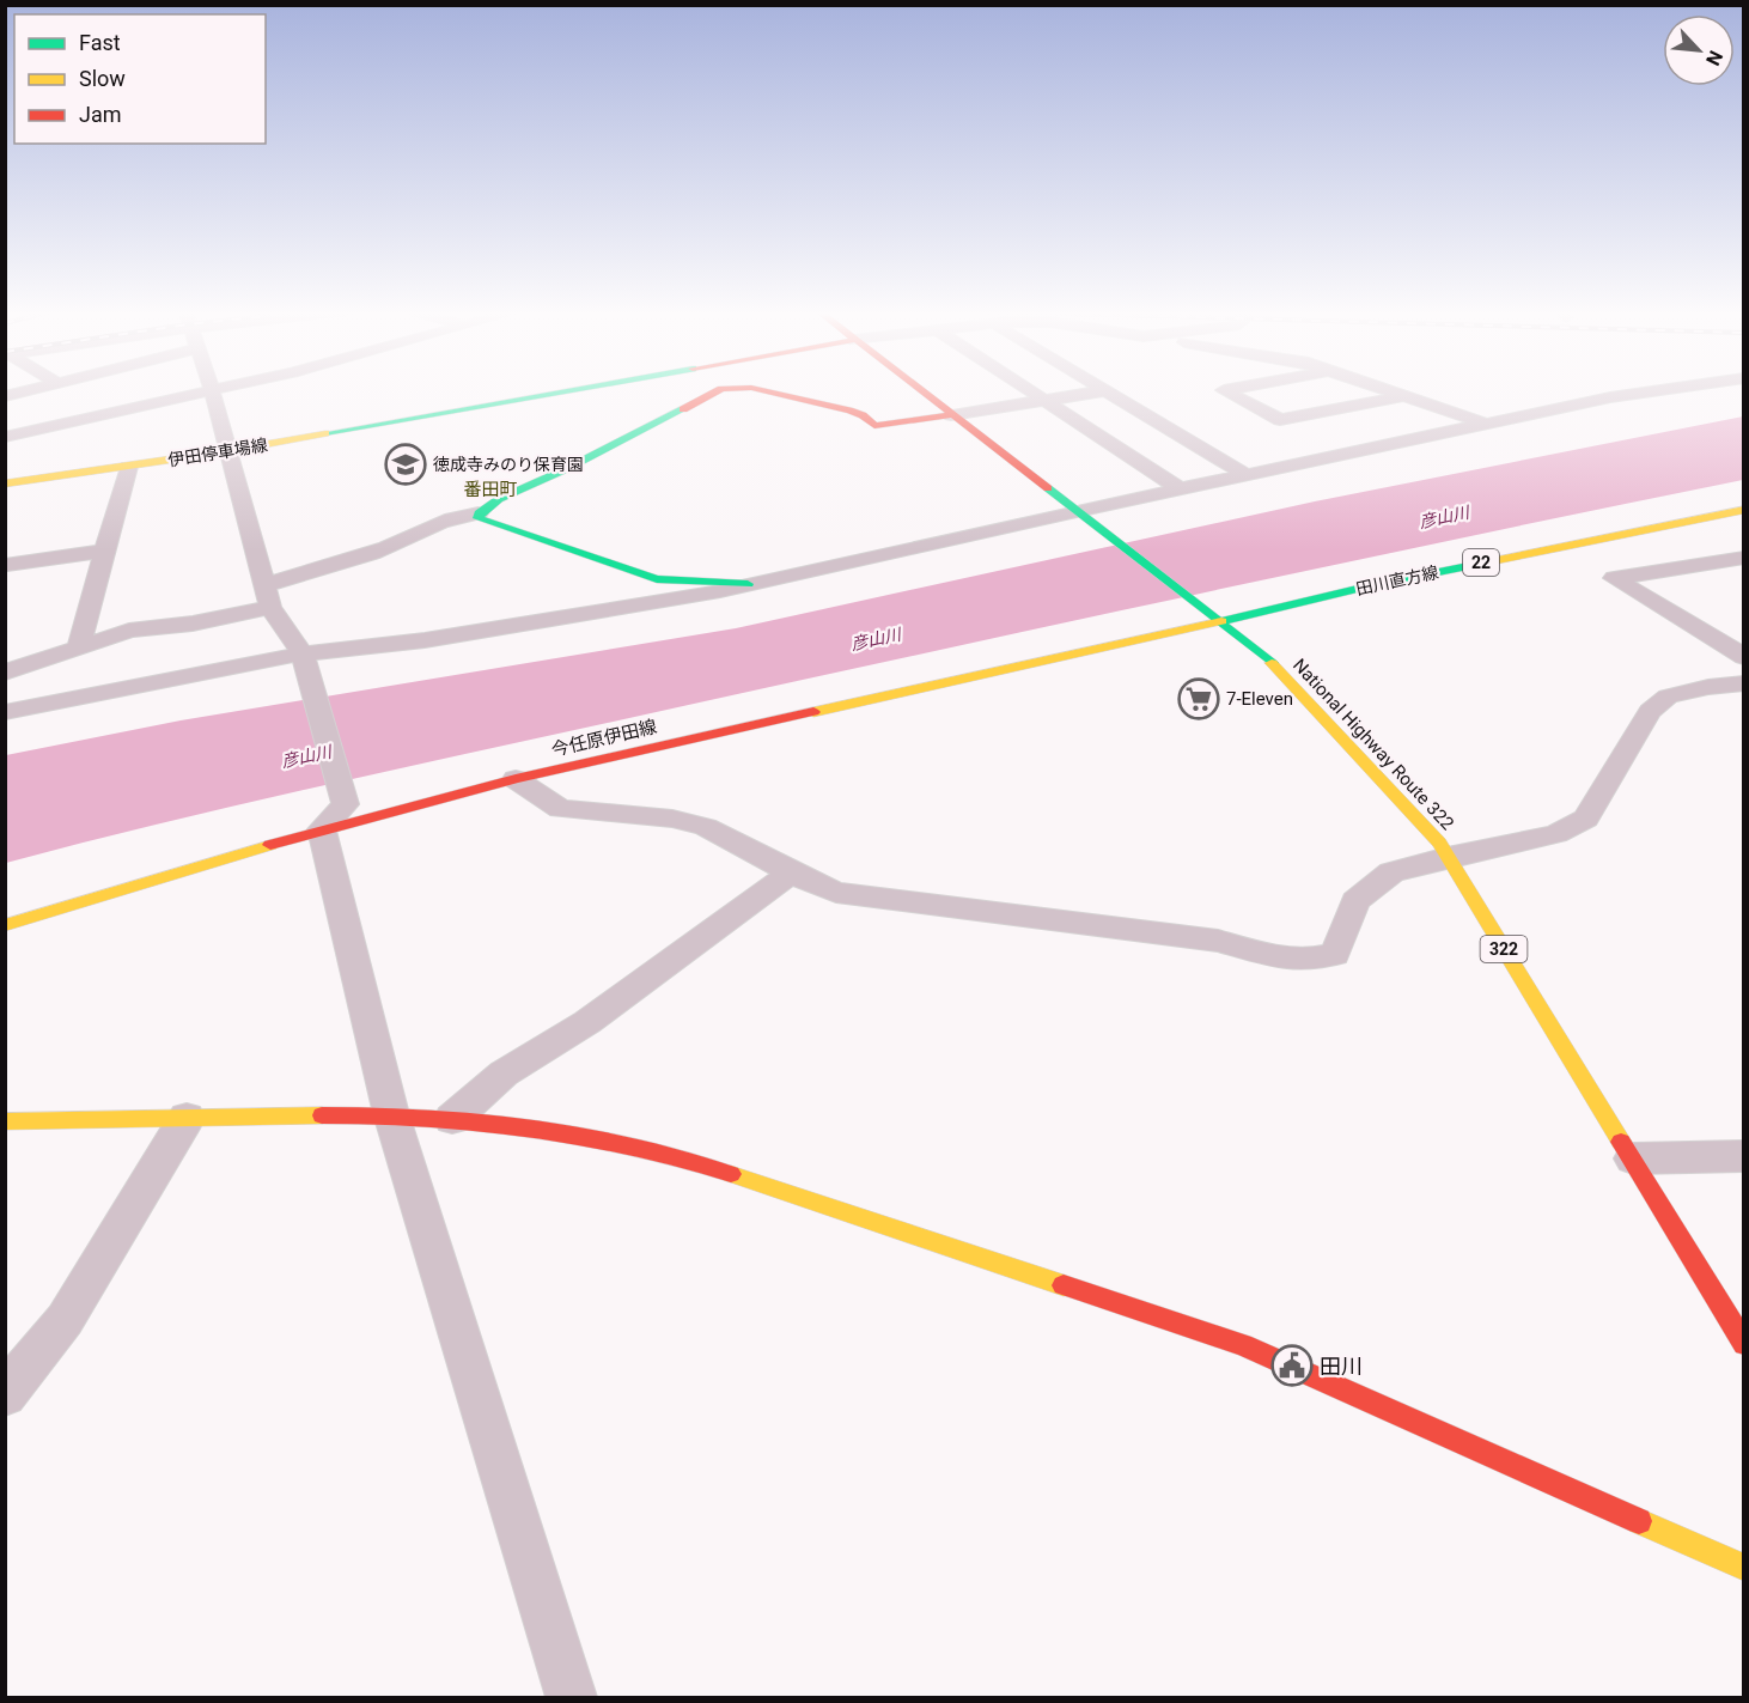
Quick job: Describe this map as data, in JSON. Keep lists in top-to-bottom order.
{
  "streets": {
    "main road": [
      "伊田停車場線",
      "22",
      "田川直方線",
      "今任原伊田線",
      "National Highway Route 322",
      "322"
    ]
  },
  "crossings": [
    ["田川直方線", "今任原伊田線"],
    ["田川直方線", "National Highway Route 322"],
    ["今任原伊田線", "National Highway Route 322"]
  ],
  "districts": ["番田町"],
  "water": ["彦山川"],
  "places": {
    "school or university": ["徳成寺みのり保育園"],
    "supermarket": ["7-Eleven"],
    "public building": ["田川"]
  },
  "legend": ["Fast", "Slow", "Jam"],
  "north": "bottom right"
}
